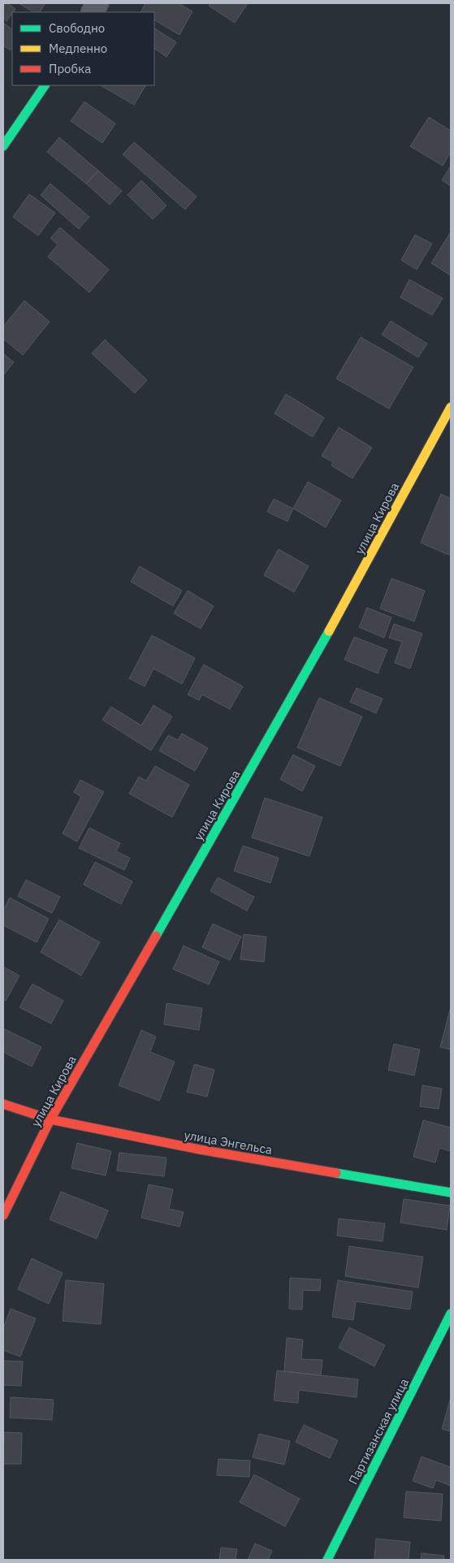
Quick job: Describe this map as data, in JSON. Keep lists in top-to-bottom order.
{
  "streets": {
    "street": ["улица Кирова", "улица Энгельса", "Партизанская улица"]
  },
  "crossings": [
    ["улица Кирова", "улица Энгельса"]
  ],
  "legend": ["Свободно", "Медленно", "Пробка"]
}
